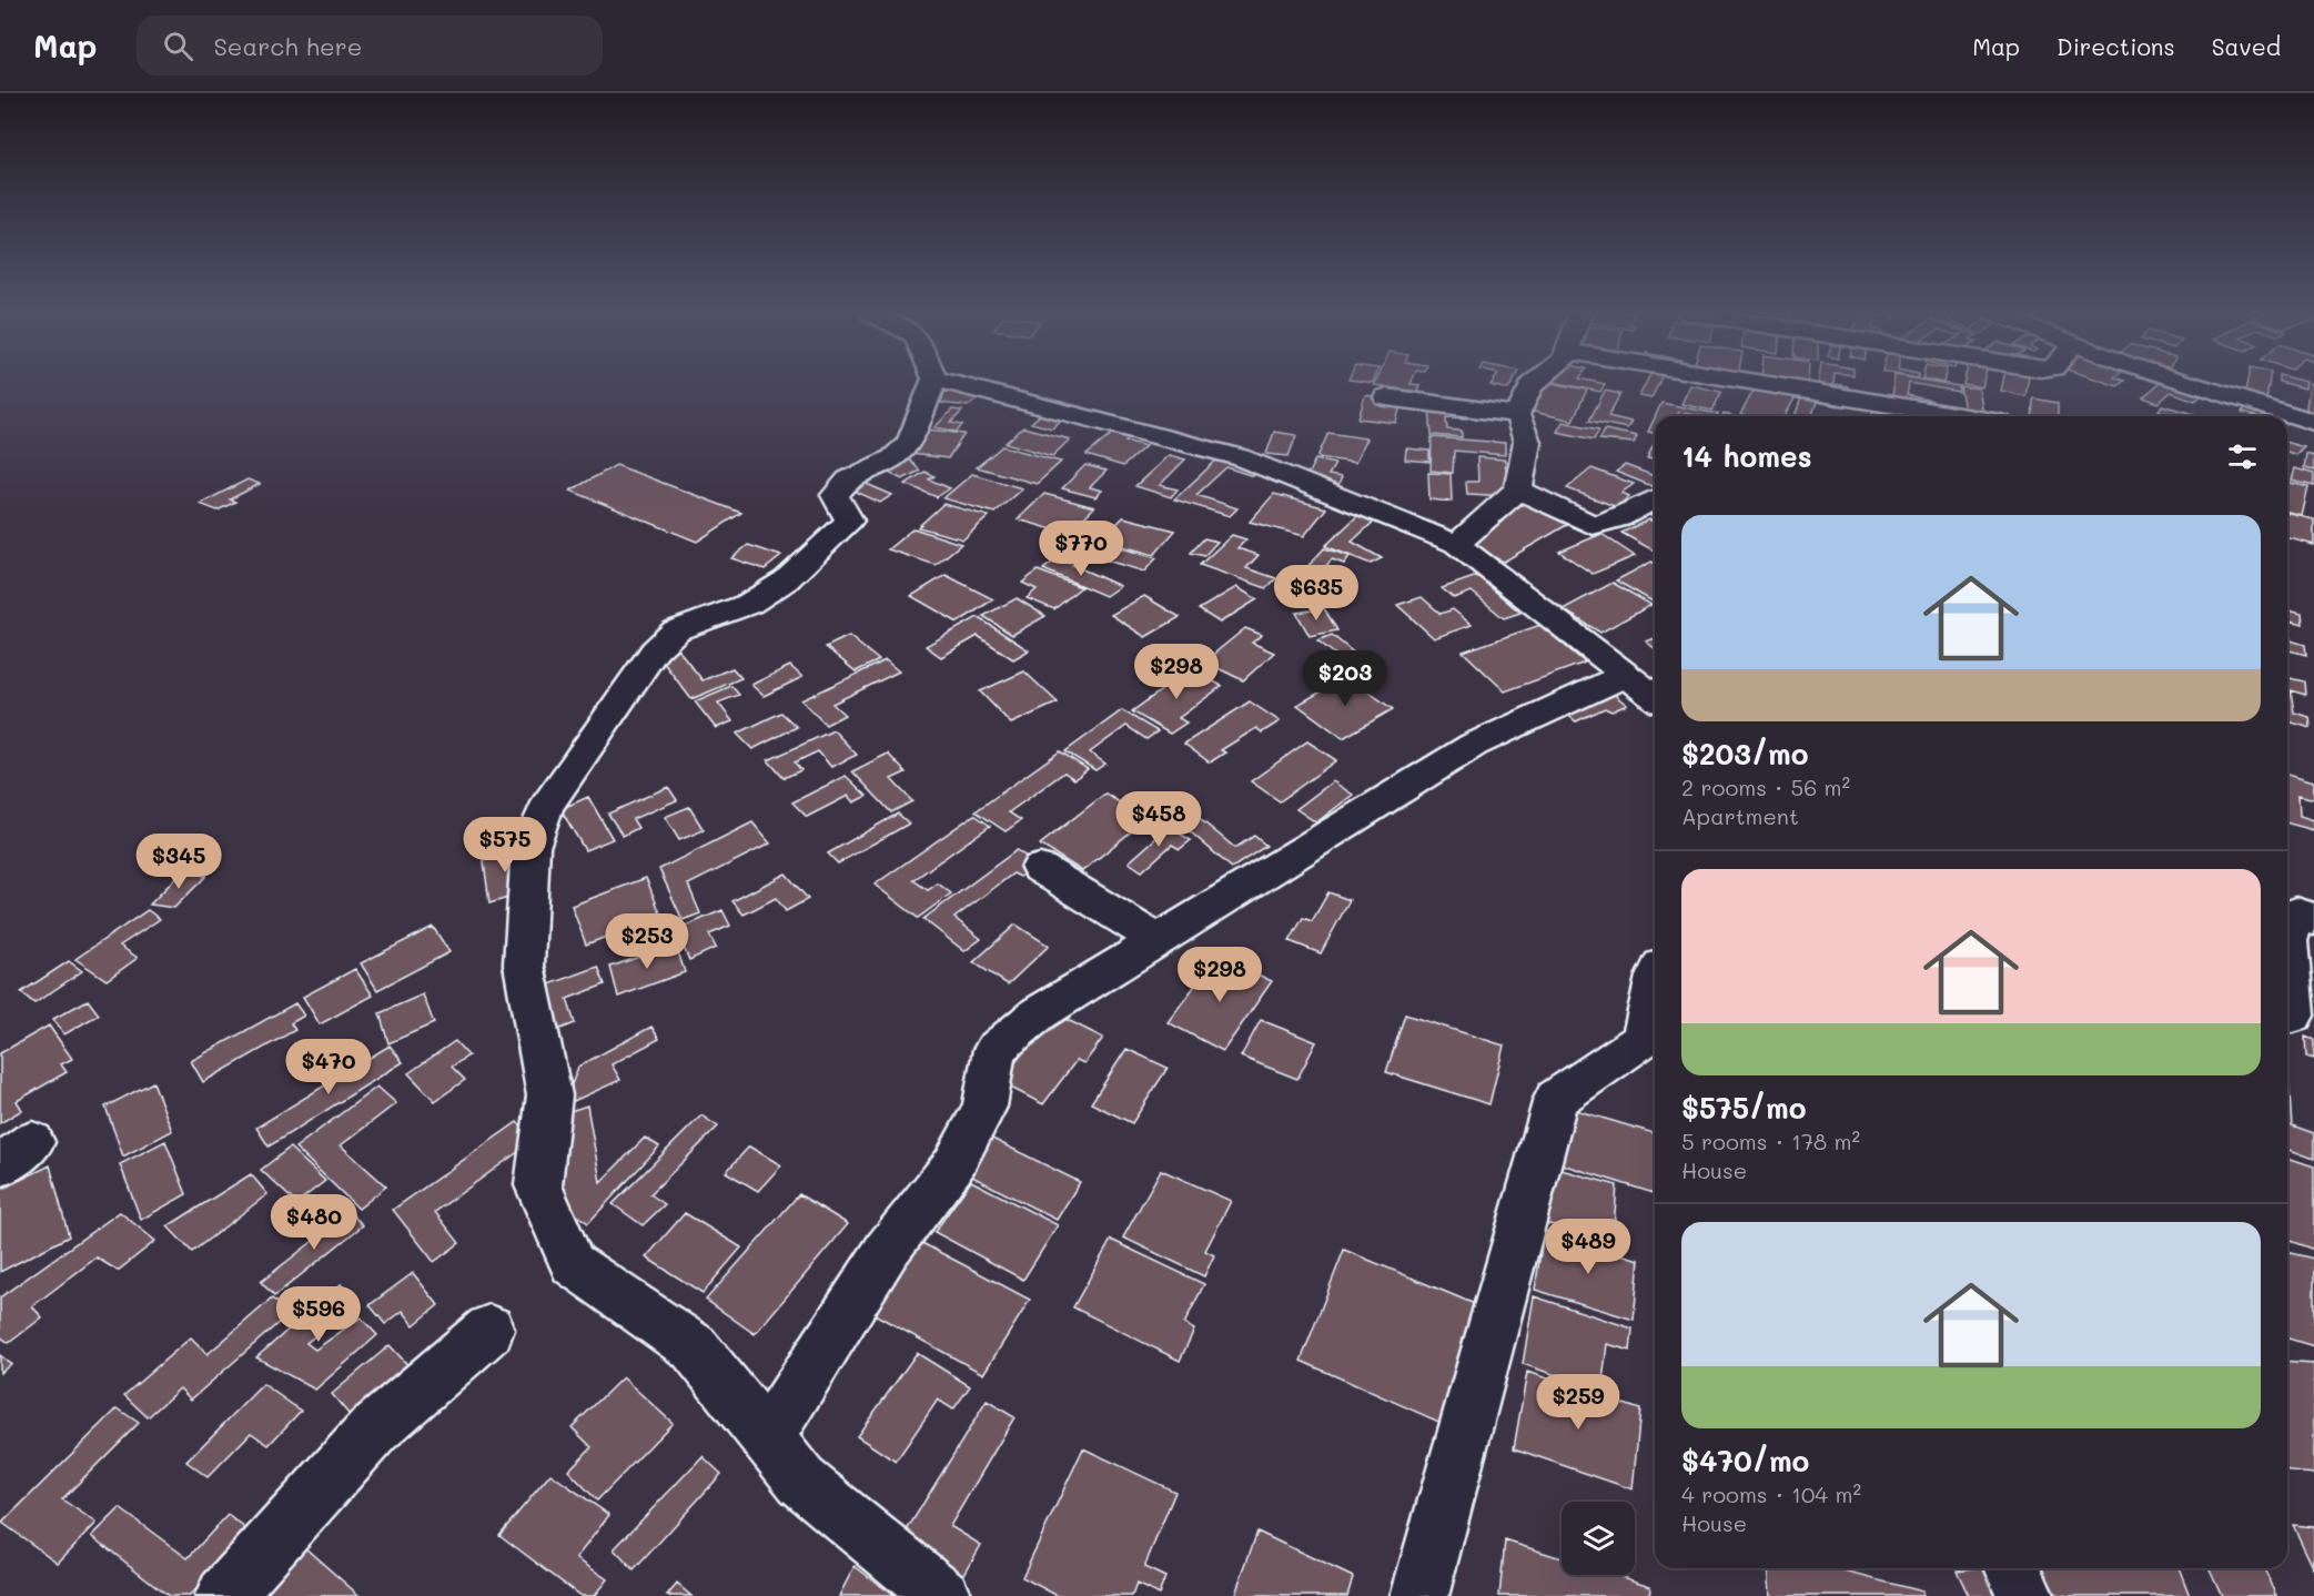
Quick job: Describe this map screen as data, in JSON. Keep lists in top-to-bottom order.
{
  "page": {
    "header": "Map",
    "search": "Search here",
    "nav": ["Map", "Directions", "Saved"],
    "heading": "14 homes",
    "list": [
      {
        "name": "$203/mo",
        "note": "2 rooms · 56 m² · Apartment"
      },
      {
        "name": "$575/mo",
        "note": "5 rooms · 178 m² · House"
      },
      {
        "name": "$470/mo",
        "note": "4 rooms · 104 m² · House"
      }
    ],
    "price": [
      "$770",
      "$635",
      "$298",
      "$203",
      "$458",
      "$575",
      "$345",
      "$253",
      "$298",
      "$470",
      "$480",
      "$489",
      "$596",
      "$259"
    ]
  }
}
